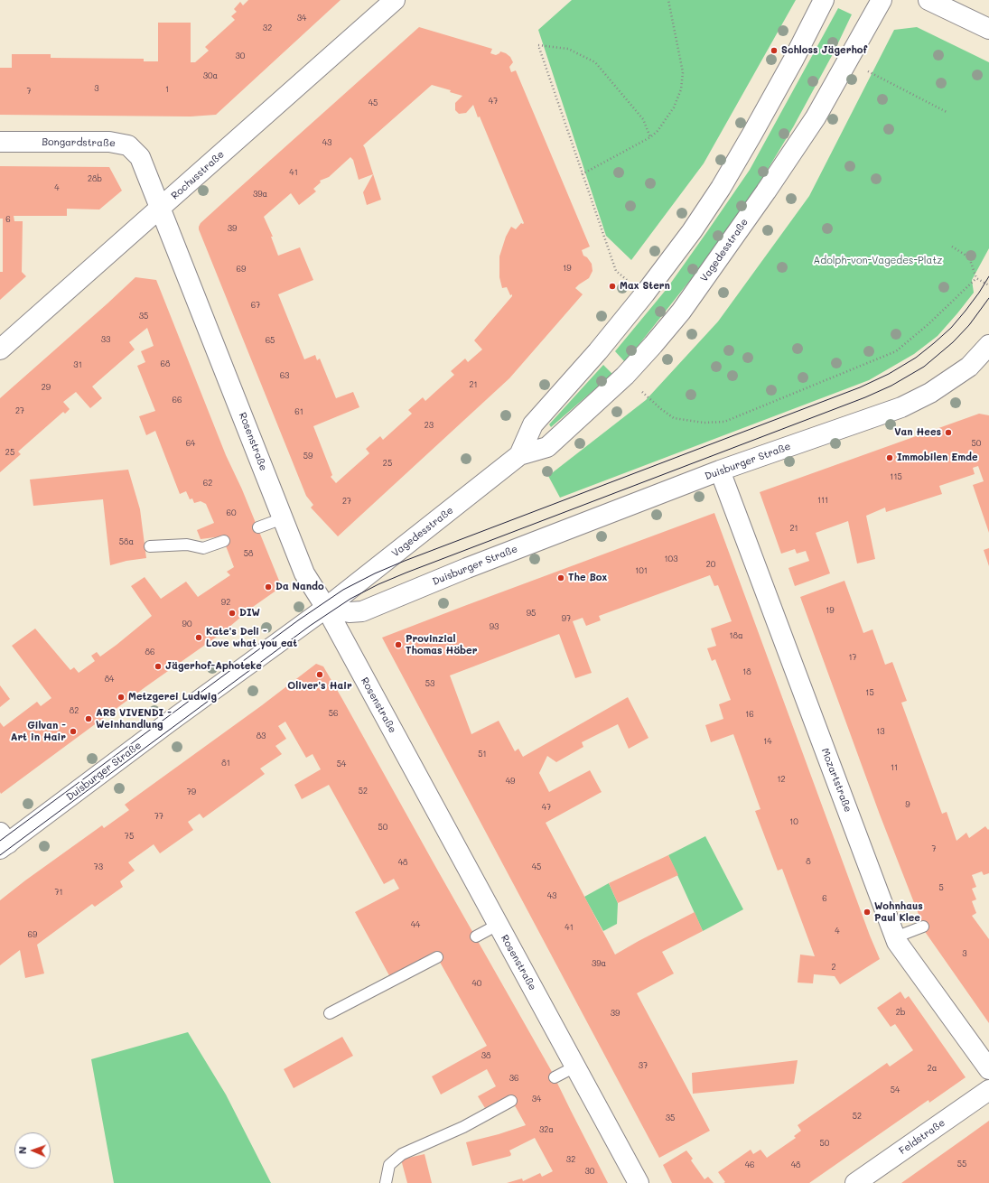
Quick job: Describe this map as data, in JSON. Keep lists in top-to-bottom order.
{
  "streets": {
    "street": [
      "Bongardstraße",
      "Rochusstraße",
      "Vagedesstraße",
      "Rosenstraße",
      "Duisburger Straße",
      "Mozartstraße",
      "Feldstraße"
    ]
  },
  "crossings": [
    ["Bongardstraße", "Rochusstraße"],
    ["Bongardstraße", "Rosenstraße"],
    ["Rochusstraße", "Rosenstraße"],
    ["Vagedesstraße", "Rosenstraße"],
    ["Vagedesstraße", "Duisburger Straße"],
    ["Rosenstraße", "Duisburger Straße"],
    ["Duisburger Straße", "Mozartstraße"]
  ],
  "parks": ["Adolph-von-Vagedes-Platz"],
  "places": [
    "Schloss Jägerhof",
    "Max Stern",
    "Van Hees",
    "Immobilen Emde",
    "The Box",
    "Da Nando",
    "DIW",
    "Kate's Deli - Love what you eat",
    "Provinzial Thomas Höber",
    "Jägerhof-Aphoteke",
    "Oliver's Hair",
    "Metzgerei Ludwig",
    "ARS VIVENDI - Weinhandlung",
    "Gilvan - Art in Hair",
    "Wohnhaus Paul Klee"
  ],
  "house_numbers": [
    "34",
    "32",
    "30",
    "30a",
    "3",
    "1",
    "7",
    "47",
    "45",
    "43",
    "41",
    "28b",
    "4",
    "39a",
    "6",
    "39",
    "19",
    "69",
    "67",
    "35",
    "33",
    "65",
    "68",
    "31",
    "63",
    "21",
    "29",
    "66",
    "27",
    "61",
    "23",
    "64",
    "50",
    "25",
    "59",
    "25",
    "115",
    "62",
    "111",
    "27",
    "60",
    "21",
    "58a",
    "58",
    "103",
    "20",
    "101",
    "92",
    "19",
    "95",
    "97",
    "90",
    "93",
    "18a",
    "86",
    "17",
    "18",
    "84",
    "53",
    "15",
    "82",
    "56",
    "16",
    "13",
    "83",
    "14",
    "51",
    "81",
    "54",
    "11",
    "12",
    "49",
    "52",
    "79",
    "9",
    "47",
    "77",
    "10",
    "50",
    "75",
    "7",
    "8",
    "48",
    "73",
    "45",
    "5",
    "71",
    "43",
    "6",
    "44",
    "41",
    "4",
    "69",
    "3",
    "39a",
    "2",
    "40",
    "2b",
    "39",
    "38",
    "37",
    "2a",
    "36",
    "54",
    "34",
    "52",
    "35",
    "32a",
    "50",
    "32",
    "55",
    "46",
    "48",
    "30"
  ],
  "north": "left"
}
